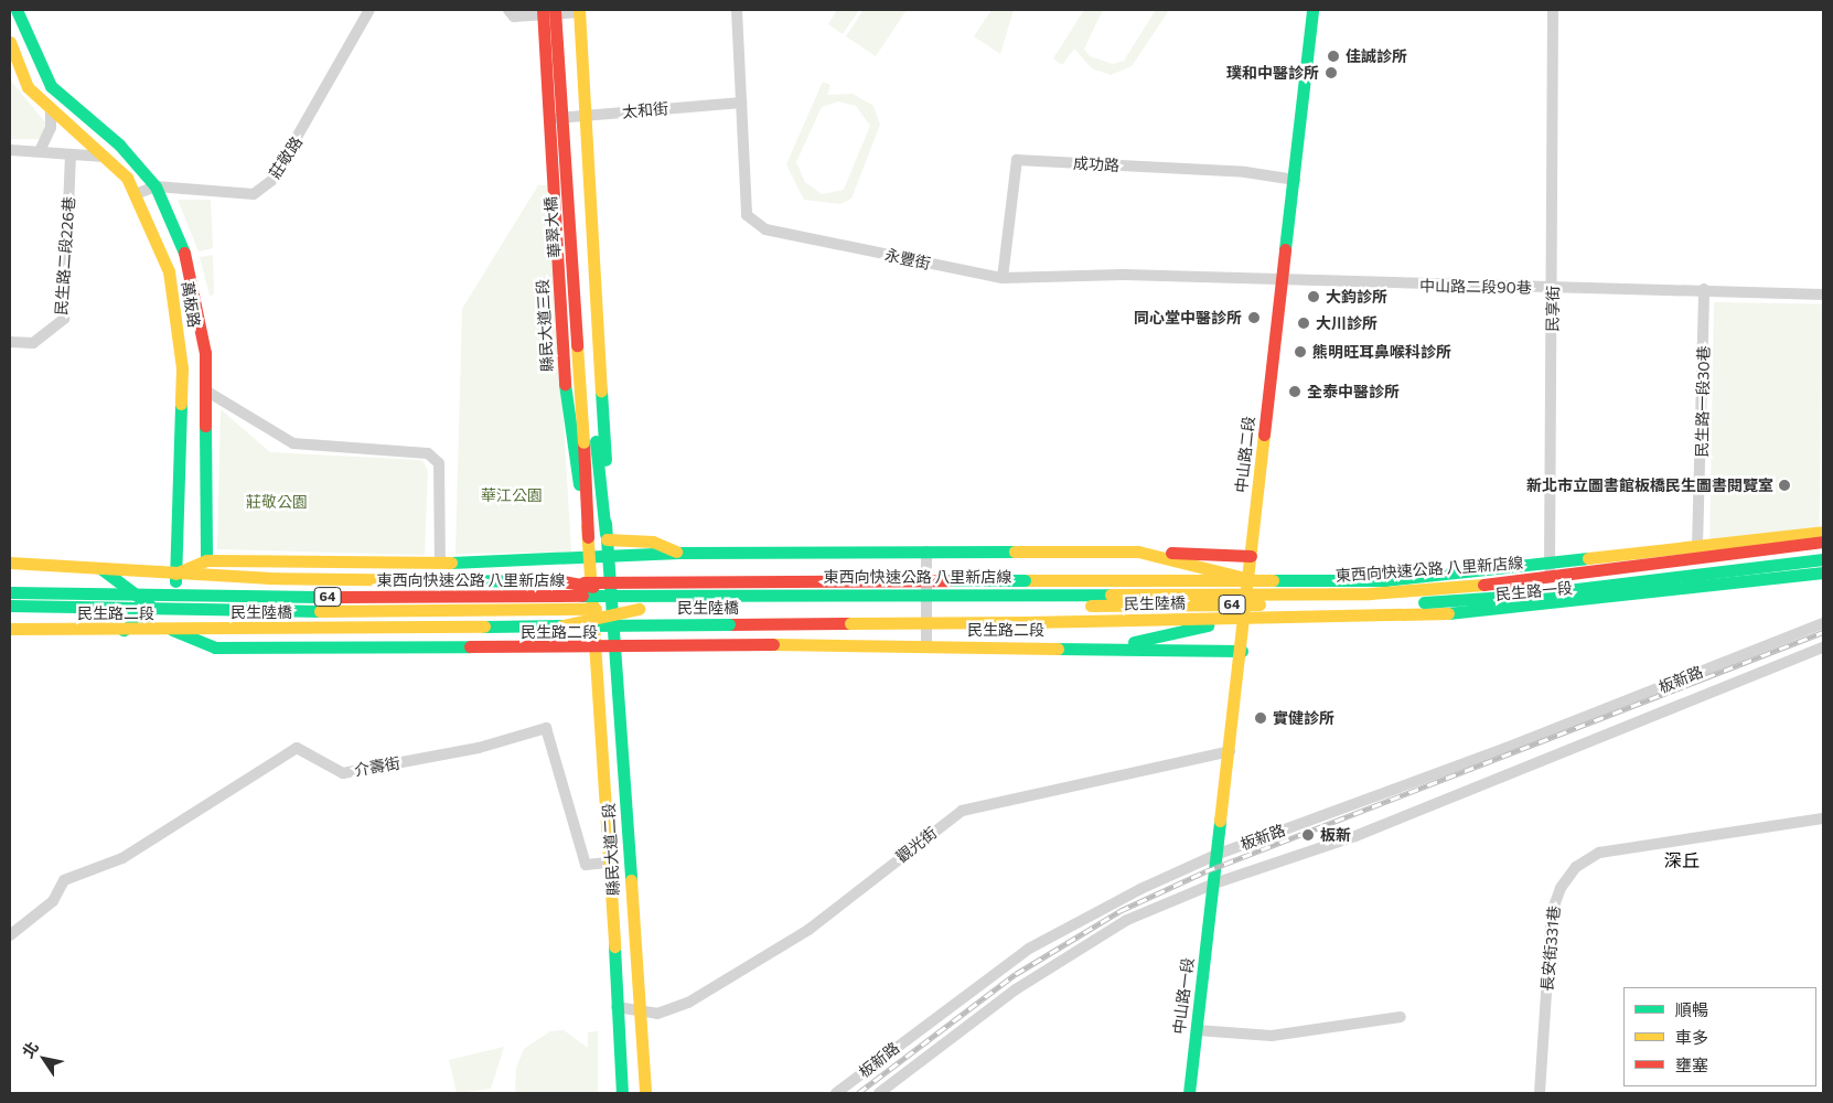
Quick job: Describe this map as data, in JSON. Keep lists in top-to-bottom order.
{
  "streets": {
    "main road": [
      "華翠大橋",
      "萬板路",
      "縣民大道三段",
      "中山路二段",
      "東西向快速公路 八里新店線",
      "民生路一段",
      "64",
      "民生陸橋",
      "民生路二段",
      "縣民大道二段",
      "中山路一段"
    ],
    "street": [
      "太和街",
      "莊敬路",
      "成功路",
      "民生路二段226巷",
      "永豐街",
      "中山路二段90巷",
      "民享街",
      "民生路一段30巷",
      "板新路",
      "介壽街",
      "觀光街",
      "長安街331巷"
    ]
  },
  "crossings": [
    ["太和街", "永豐街"],
    ["太和街", "縣民大道三段"],
    ["莊敬路", "萬板路"],
    ["成功路", "永豐街"],
    ["成功路", "中山路二段"],
    ["永豐街", "中山路二段90巷"],
    ["永豐街", "中山路二段"],
    ["中山路二段90巷", "民享街"],
    ["中山路二段90巷", "民生路一段30巷"],
    ["中山路二段90巷", "中山路二段"],
    ["萬板路", "民生陸橋"],
    ["萬板路", "民生路二段"],
    ["民享街", "民生路一段"],
    ["縣民大道三段", "縣民大道二段"],
    ["民生路一段30巷", "民生路一段"],
    ["中山路二段", "民生路一段"],
    ["中山路二段", "民生陸橋"],
    ["中山路二段", "民生路二段"],
    ["中山路二段", "板新路"],
    ["中山路二段", "觀光街"],
    ["中山路二段", "中山路一段"],
    ["民生路一段", "民生陸橋"],
    ["民生路一段", "民生路二段"],
    ["民生陸橋", "民生路二段"],
    ["民生路二段", "縣民大道二段"],
    ["介壽街", "縣民大道二段"],
    ["觀光街", "縣民大道二段"]
  ],
  "districts": ["深丘"],
  "parks": ["華江公園", "莊敬公園"],
  "places": [
    "佳誠診所",
    "璞和中醫診所",
    "大鈞診所",
    "同心堂中醫診所",
    "大川診所",
    "熊明旺耳鼻喉科診所",
    "全泰中醫診所",
    "新北市立圖書館板橋民生圖書閱覽室",
    "實健診所",
    "板新"
  ],
  "legend": ["順暢", "車多", "壅塞"],
  "north": "top left"
}
